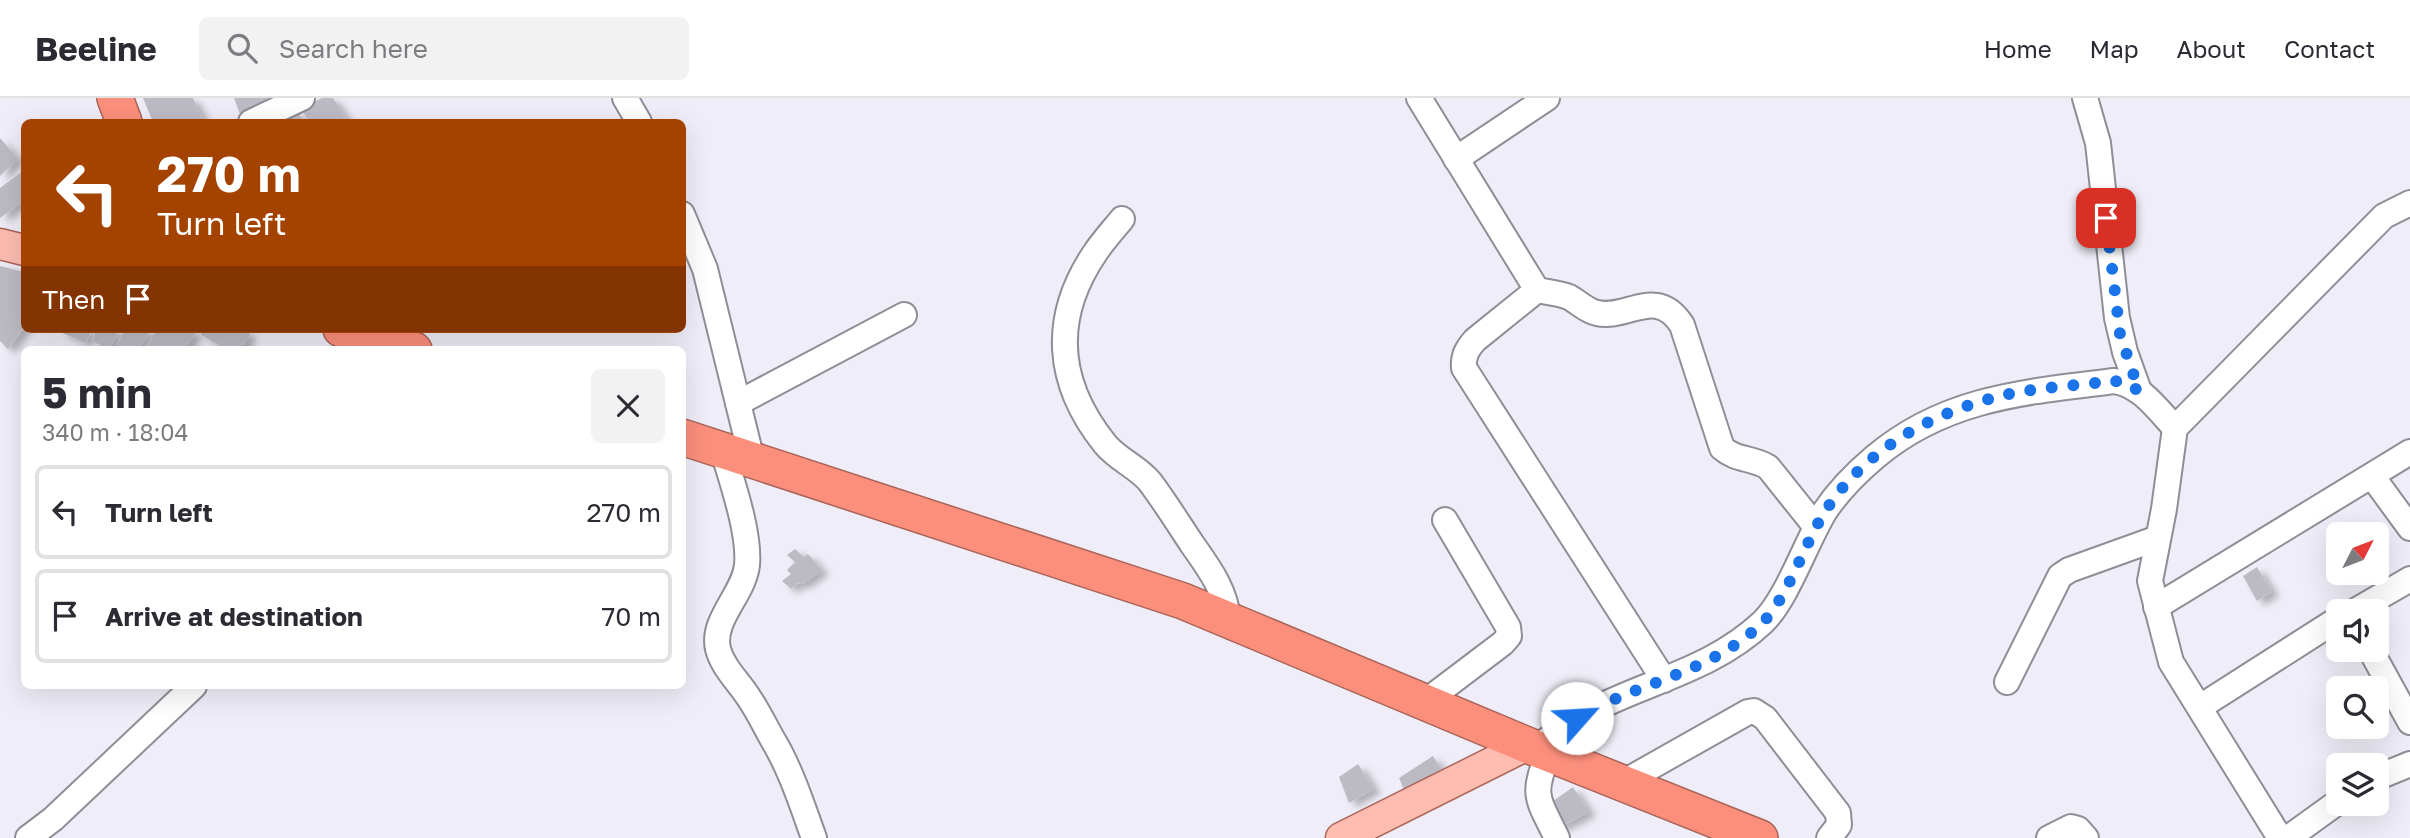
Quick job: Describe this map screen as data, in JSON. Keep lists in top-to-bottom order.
{
  "north": "top right",
  "page": {
    "header": "Beeline",
    "search": "Search here",
    "nav": [
      "Home",
      "Map",
      "About",
      "Contact"
    ],
    "turn": ["270 m", "Turn left"],
    "then": "Then",
    "heading": ["5 min", "340 m · 18:04"],
    "list": [
      {
        "name": "Turn left",
        "value": "270 m"
      },
      {
        "name": "Arrive at destination",
        "value": "70 m"
      }
    ]
  }
}
